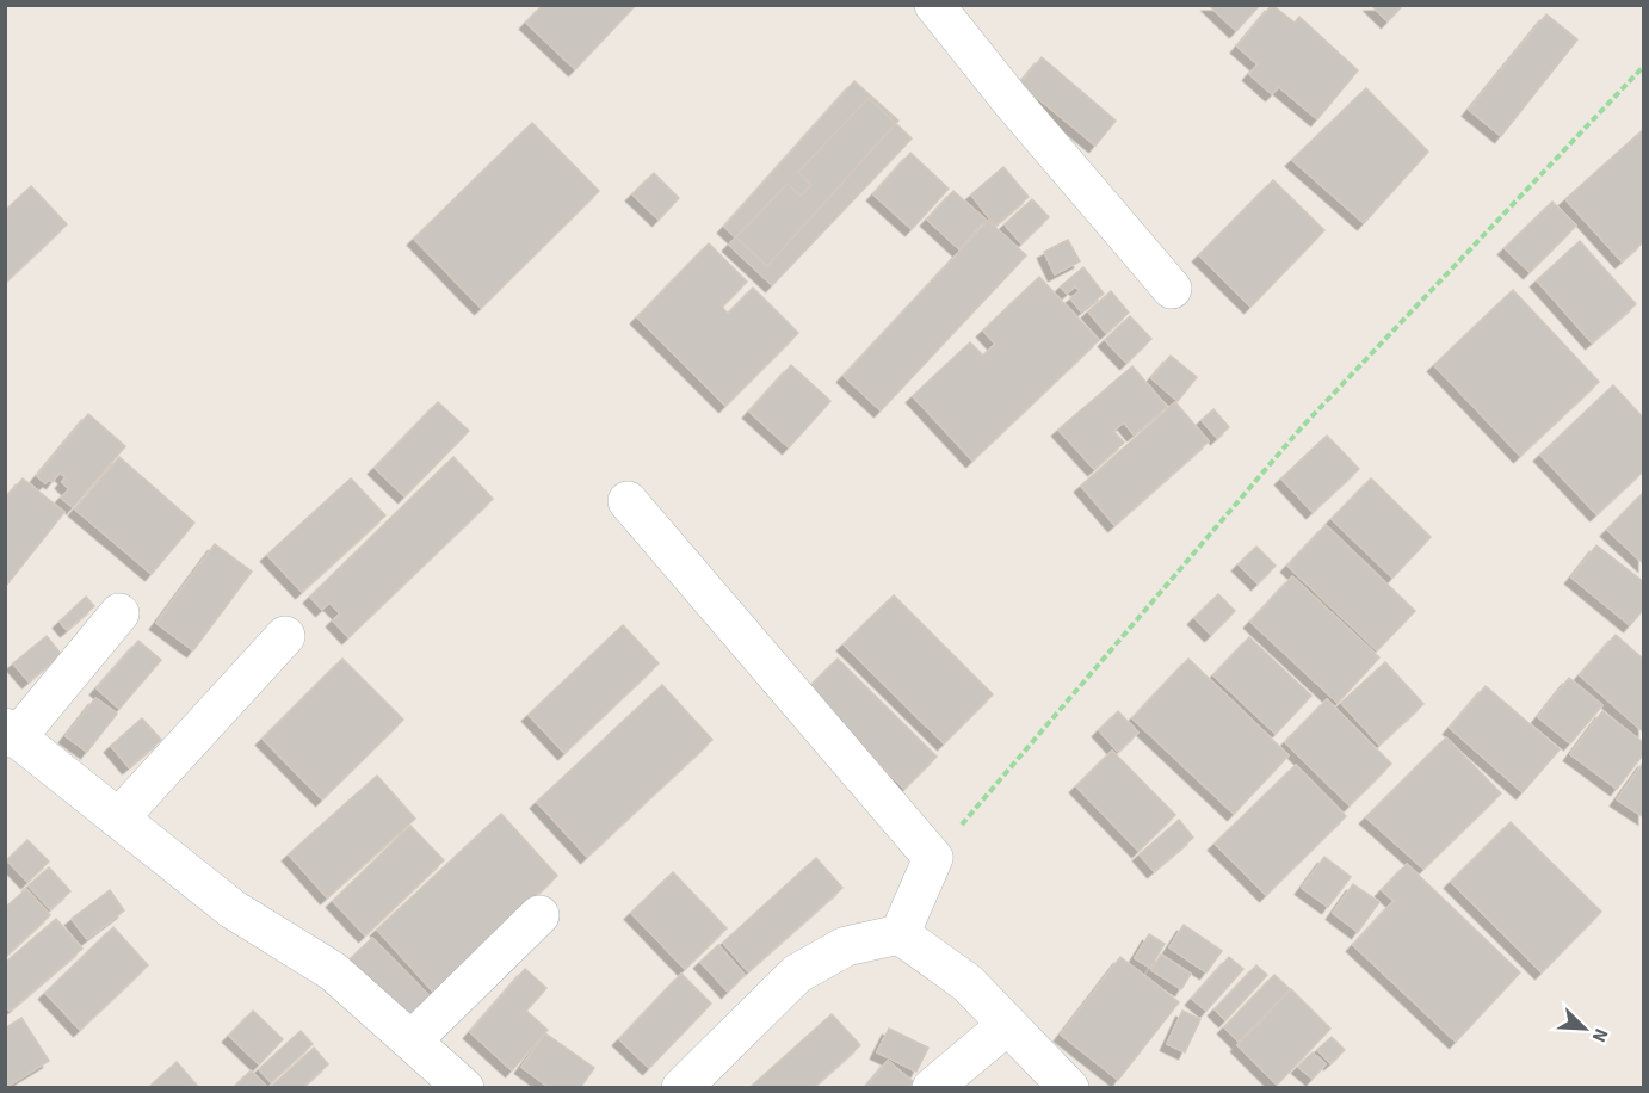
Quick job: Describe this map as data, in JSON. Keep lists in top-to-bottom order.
{
  "north": "bottom right"
}
